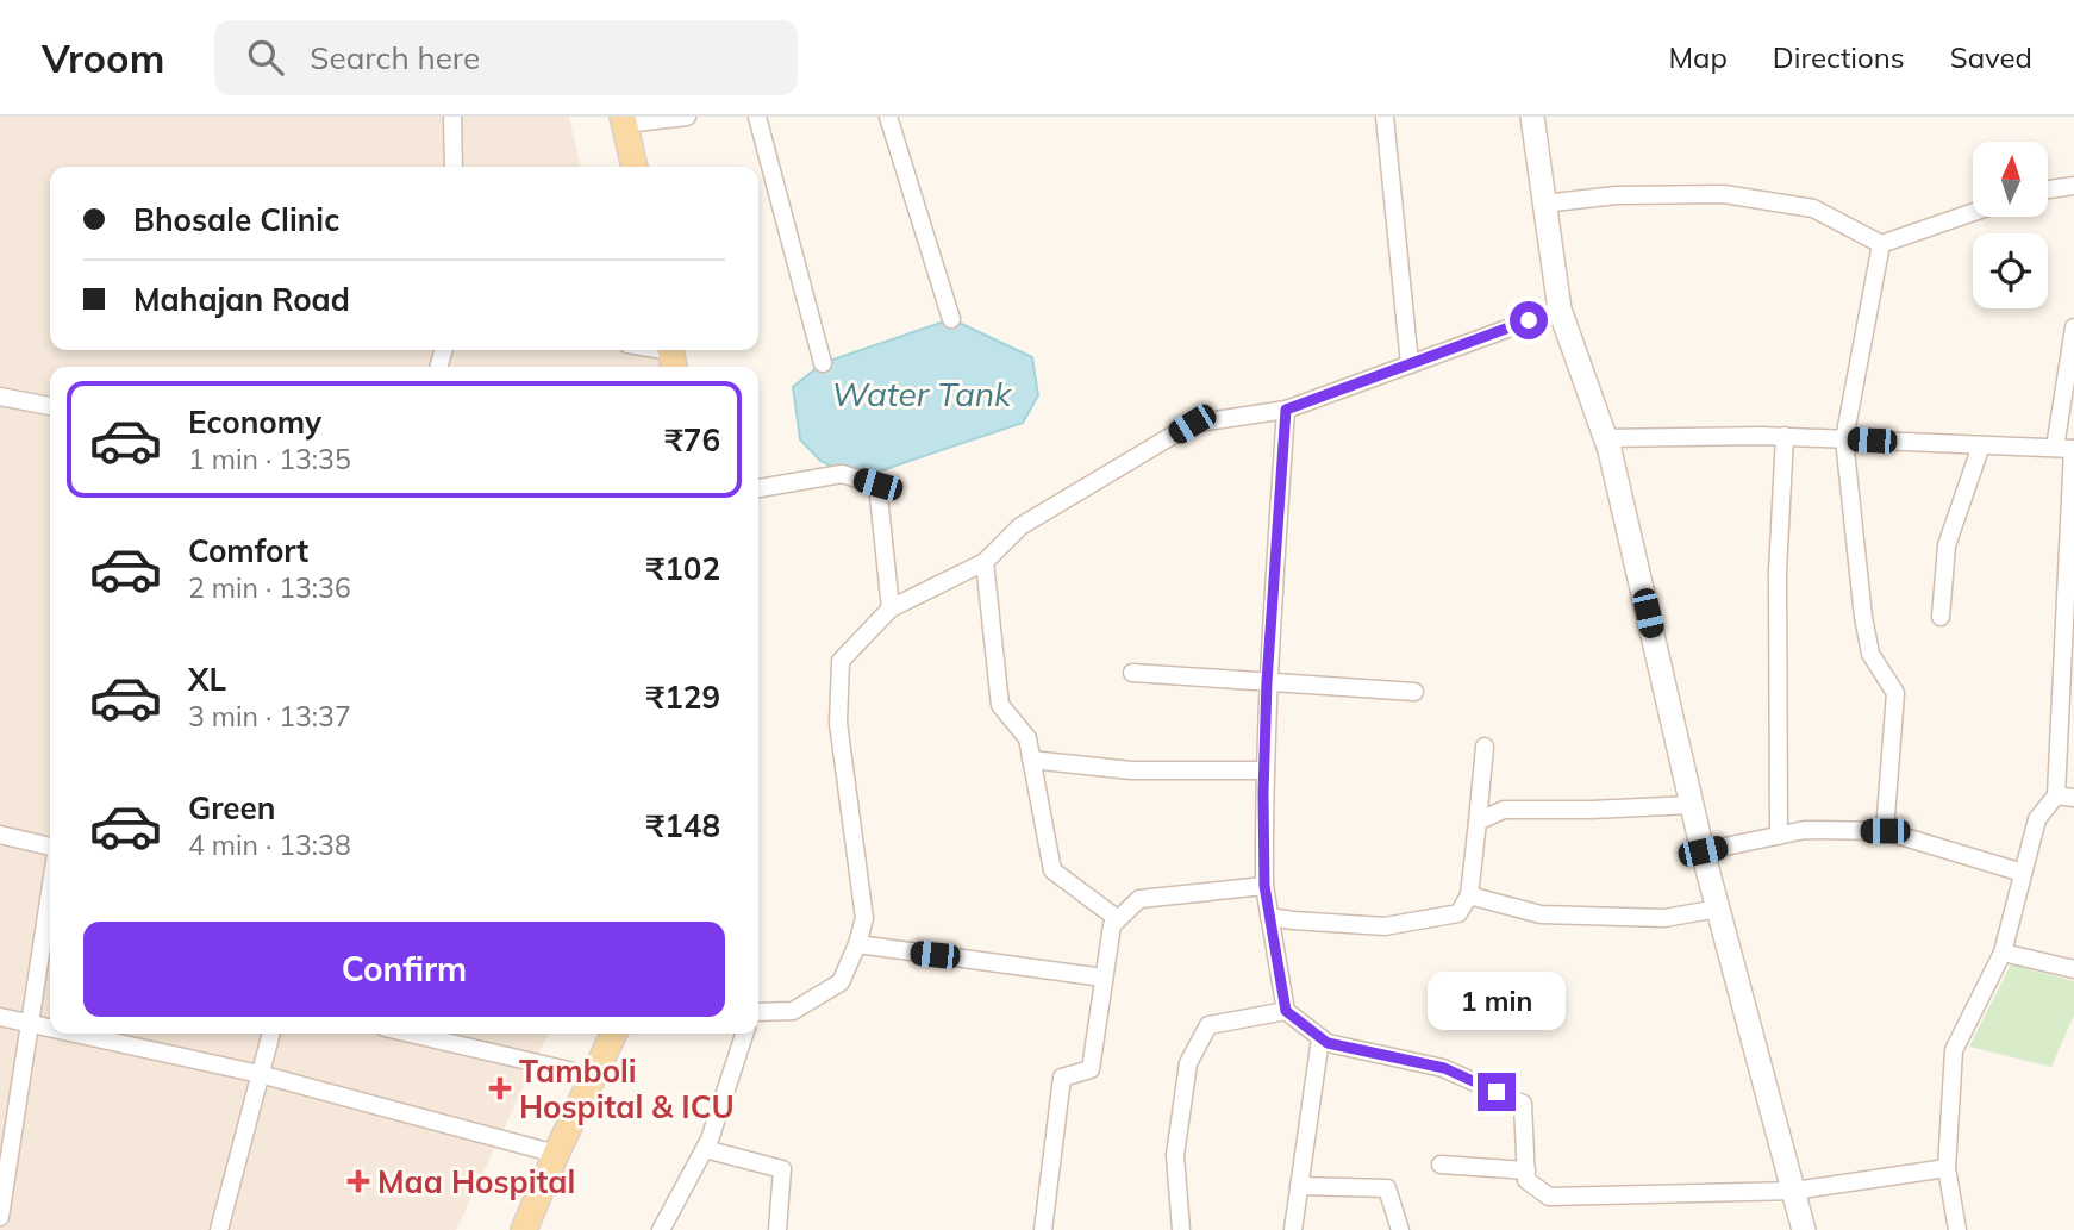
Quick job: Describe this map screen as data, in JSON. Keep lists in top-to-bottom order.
{
  "water": ["Water Tank"],
  "places": {
    "health": ["Tamboli Hospital & ICU", "Maa Hospital"]
  },
  "north": "top",
  "page": {
    "header": "Vroom",
    "search": "Search here",
    "nav": ["Map", "Directions", "Saved"],
    "banner": ["Bhosale Clinic", "Mahajan Road"],
    "list": [
      {
        "name": "Economy",
        "note": "1 min · 13:35",
        "value": "₹76"
      },
      {
        "name": "Comfort",
        "note": "2 min · 13:36",
        "value": "₹102"
      },
      {
        "name": "XL",
        "note": "3 min · 13:37",
        "value": "₹129"
      },
      {
        "name": "Green",
        "note": "4 min · 13:38",
        "value": "₹148"
      }
    ],
    "buttons": "Confirm",
    "bubble": "1 min"
  }
}
